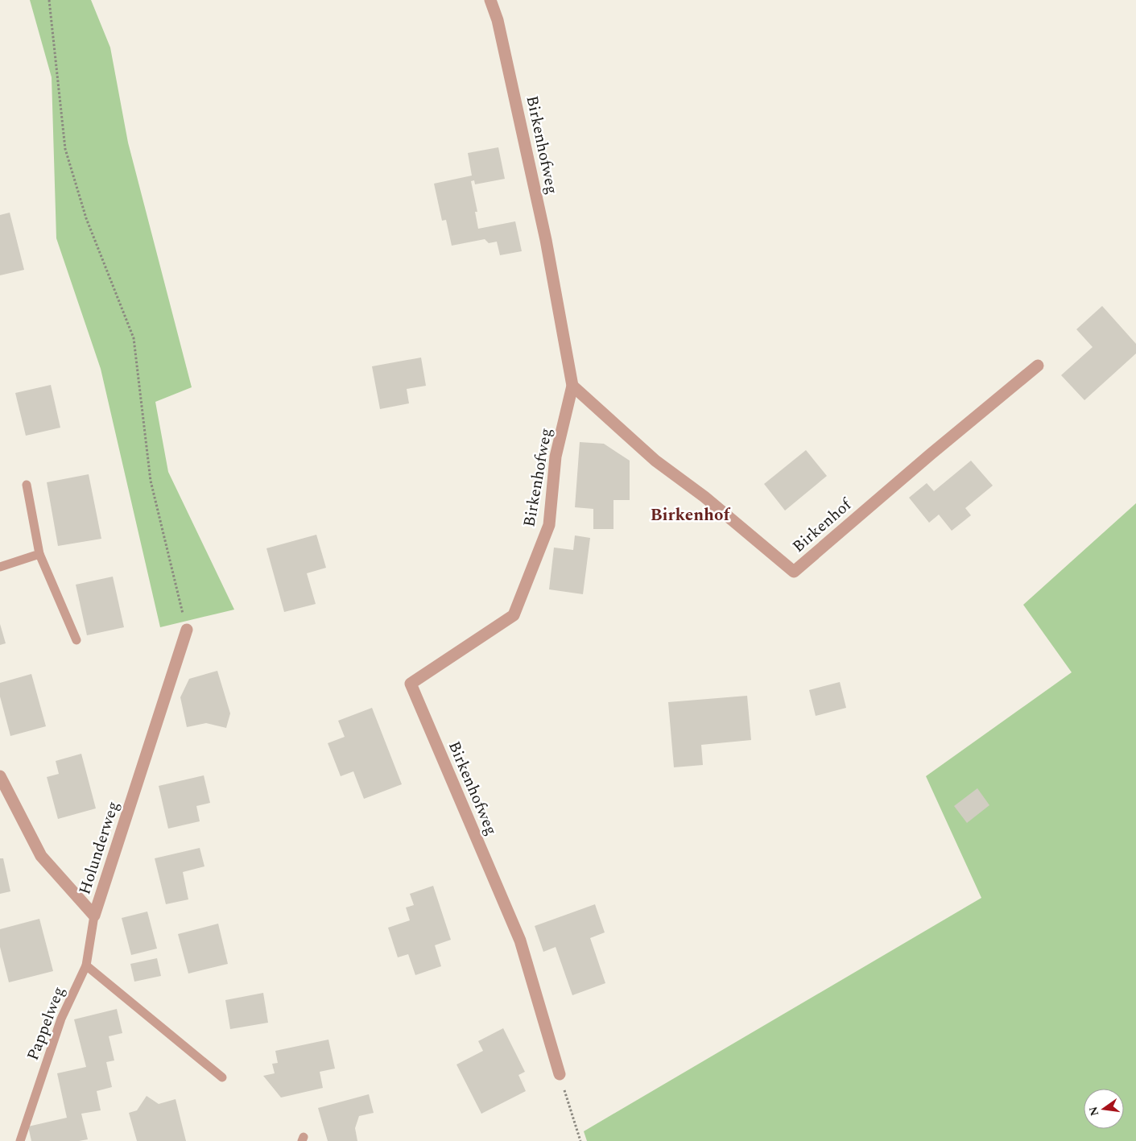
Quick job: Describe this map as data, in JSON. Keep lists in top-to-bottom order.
{
  "streets": {
    "street": ["Birkenhofweg", "Birkenhof", "Holunderweg"],
    "lane": ["Pappelweg"]
  },
  "crossings": [
    ["Birkenhofweg", "Birkenhof"],
    ["Holunderweg", "Pappelweg"]
  ],
  "districts": ["Birkenhof"],
  "north": "left"
}
